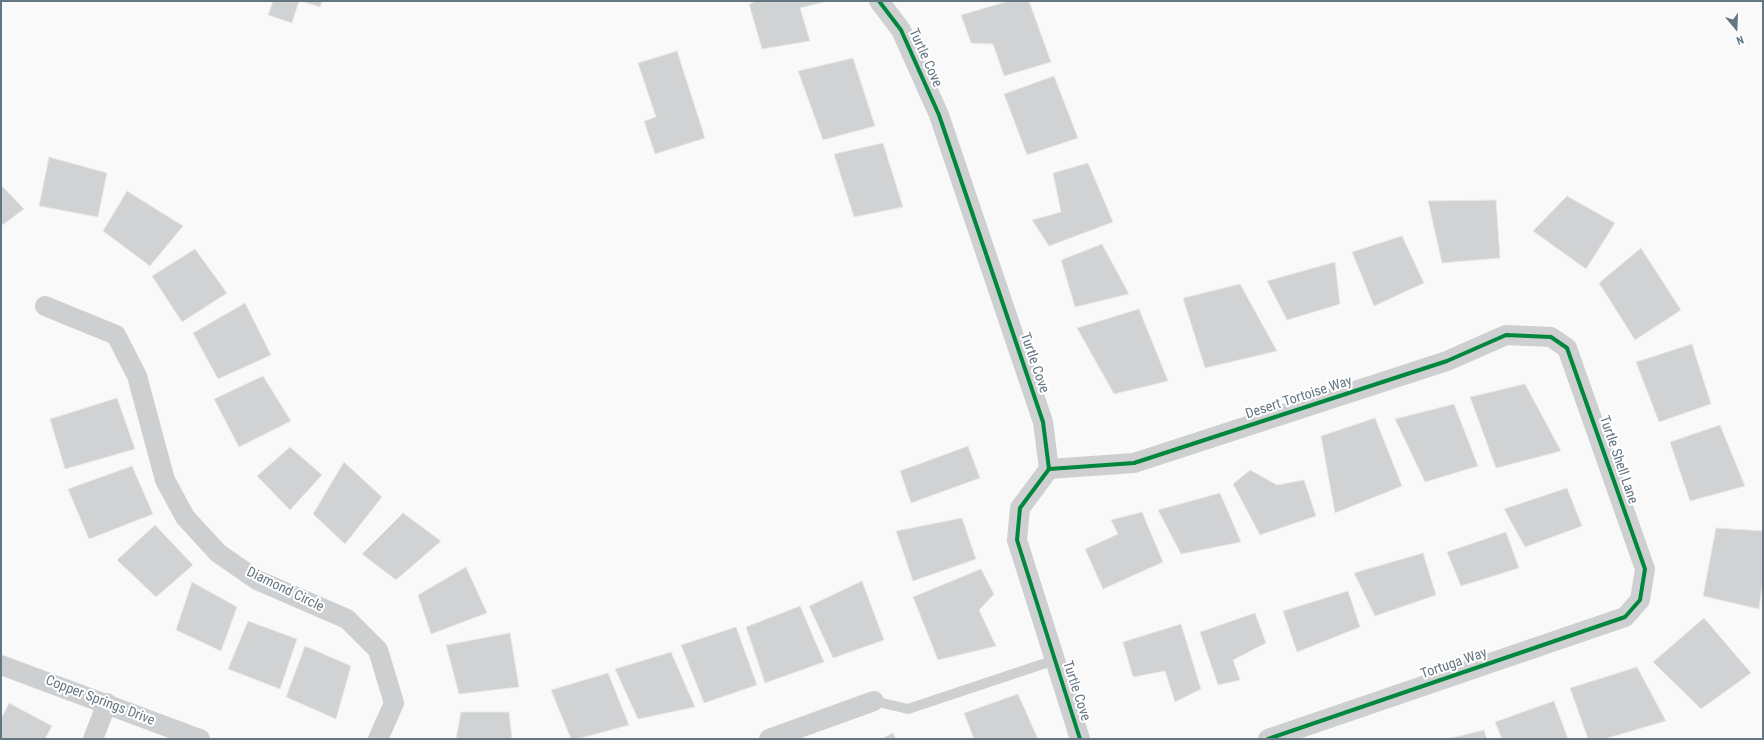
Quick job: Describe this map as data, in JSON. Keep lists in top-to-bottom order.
{
  "streets": {
    "street": [
      "Turtle Cove",
      "Desert Tortoise Way",
      "Turtle Shell Lane",
      "Diamond Circle",
      "Tortuga Way",
      "Copper Springs Drive"
    ]
  },
  "crossings": [
    ["Turtle Cove", "Desert Tortoise Way"],
    ["Desert Tortoise Way", "Turtle Shell Lane"],
    ["Turtle Shell Lane", "Tortuga Way"]
  ],
  "north": "bottom"
}
